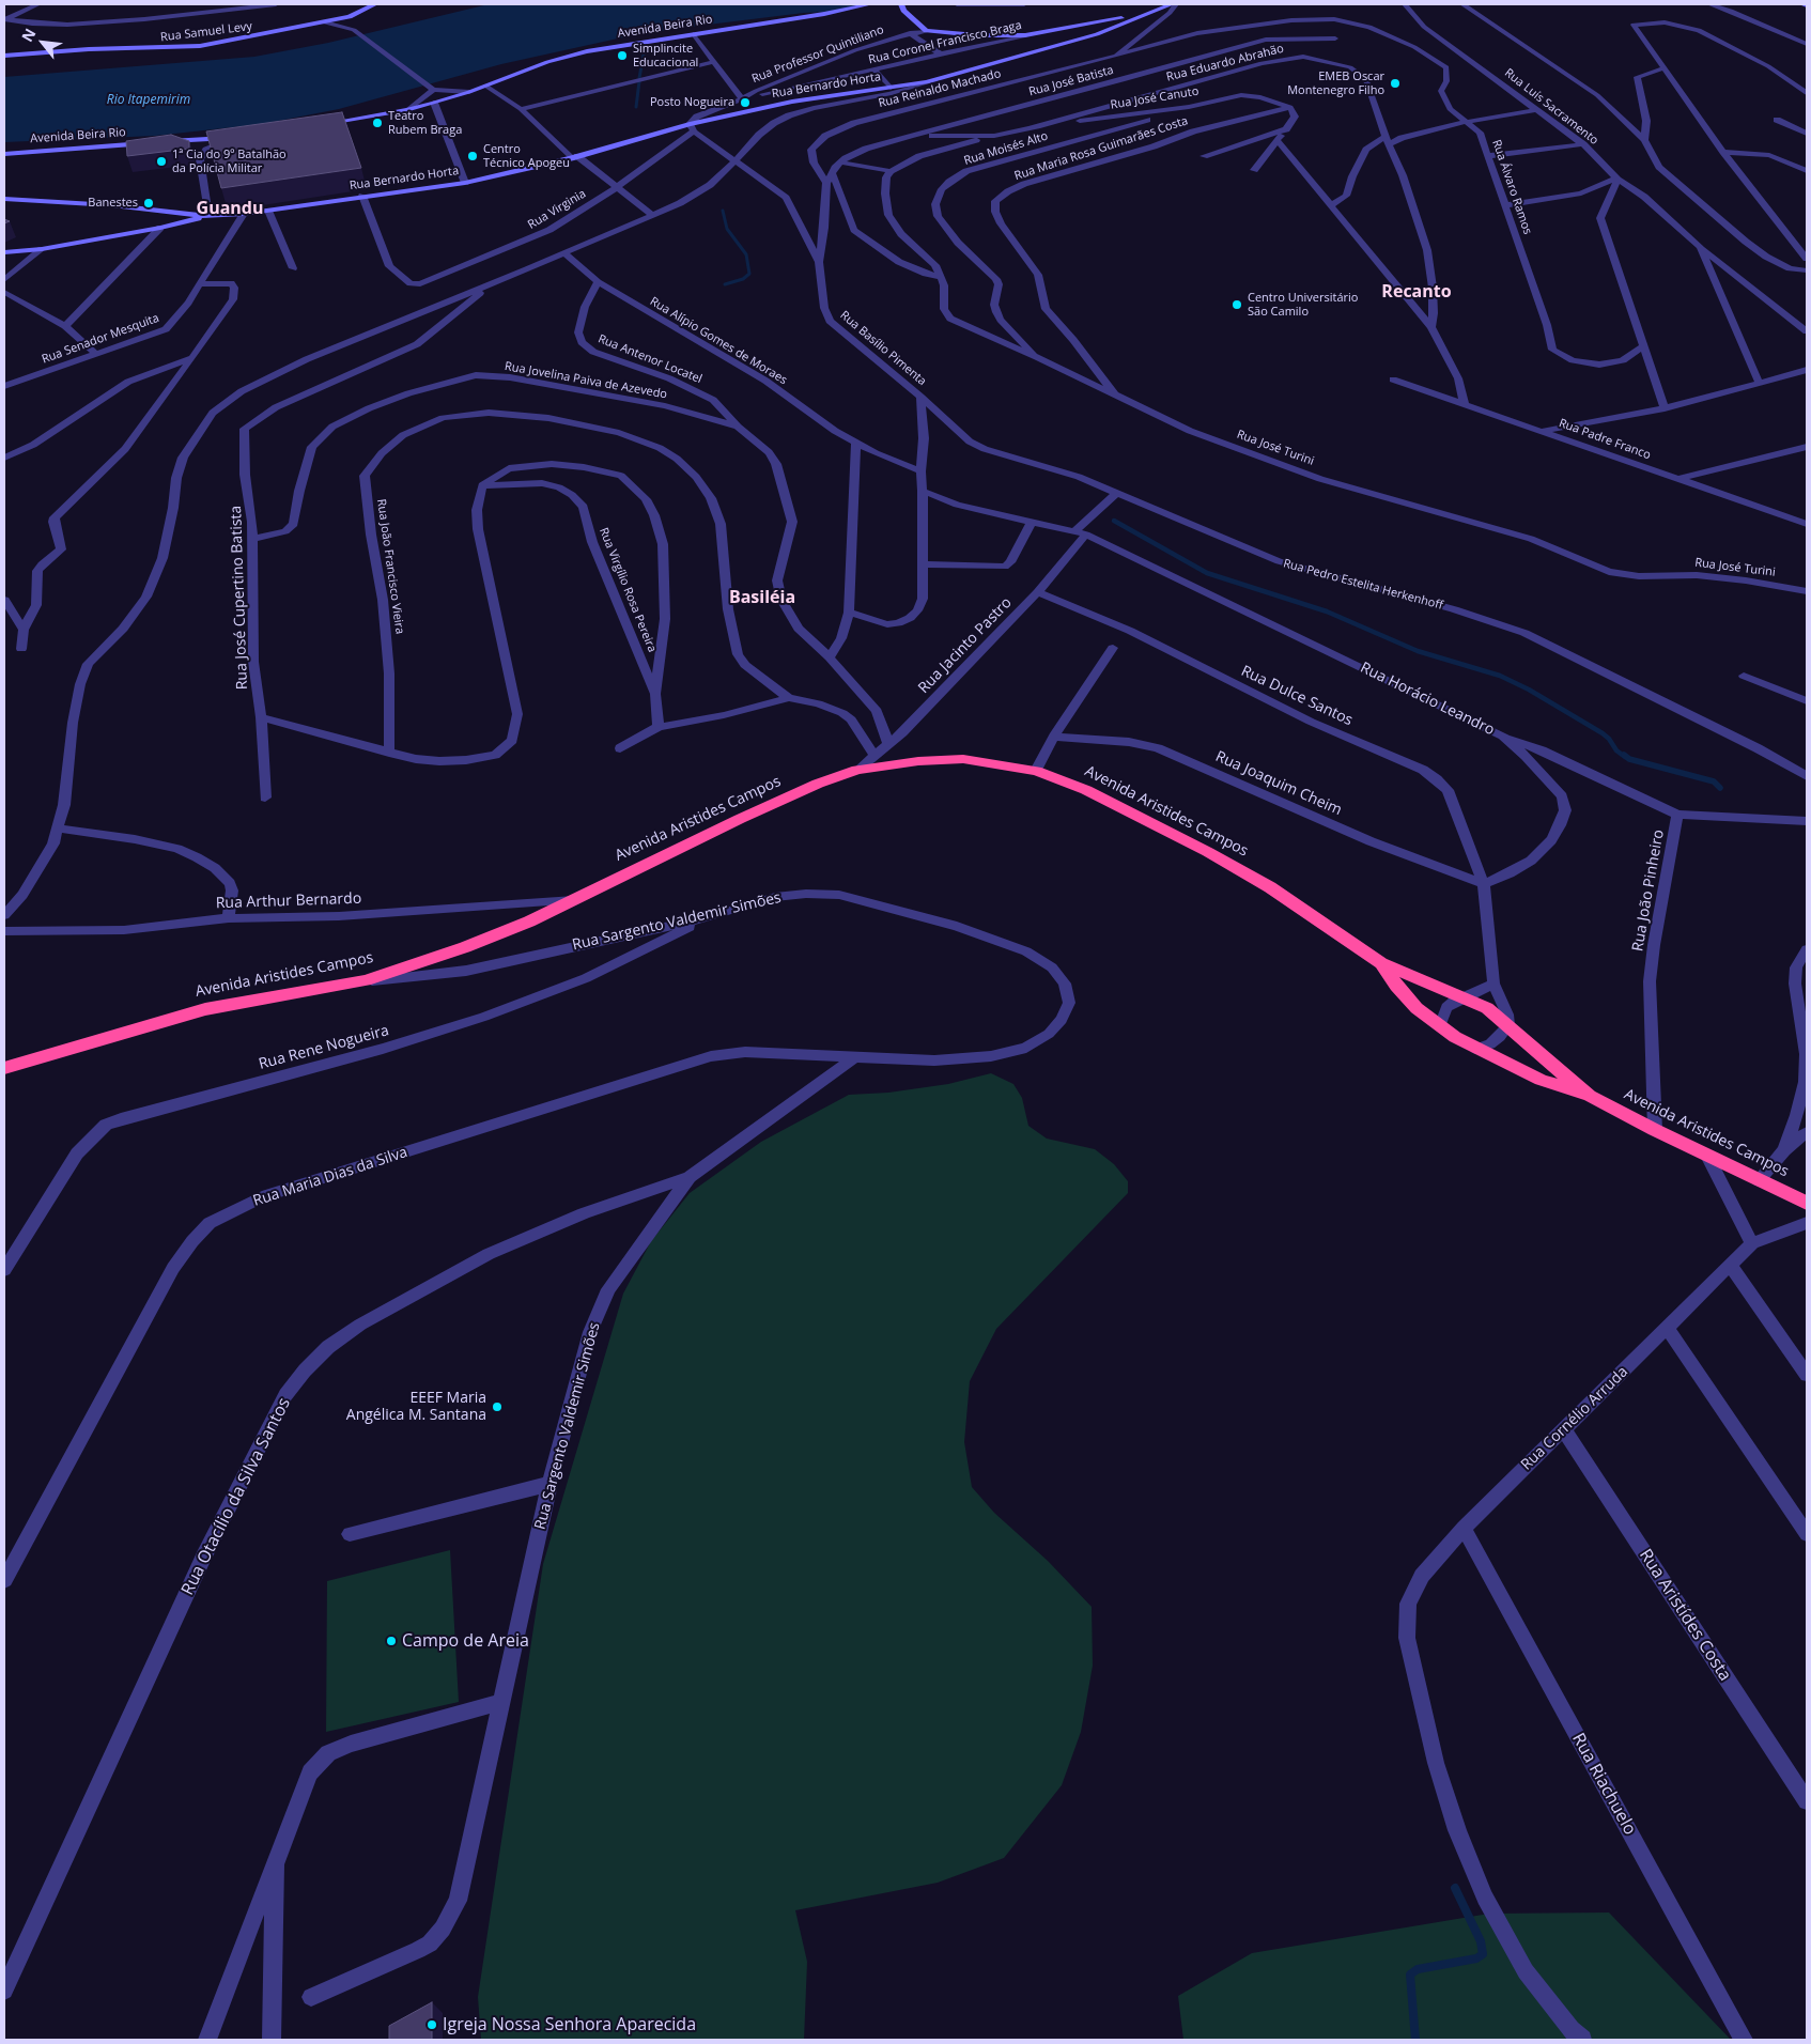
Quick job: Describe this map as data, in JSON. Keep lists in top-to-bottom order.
{
  "streets": {
    "highway": ["Avenida Aristides Campos"],
    "main road": [
      "Avenida Beira Rio",
      "Rua Samuel Levy",
      "Rua Coronel Francisco Braga",
      "Rua Professor Quintiliano",
      "Rua Bernardo Horta"
    ],
    "street": [
      "Rua Eduardo Abrahão",
      "Rua José Batista",
      "Rua Reinaldo Machado",
      "Rua José Canuto",
      "Rua Luís Sacramento",
      "Rua Moisés Alto",
      "Rua Maria Rosa Guimarães Costa",
      "Rua Álvaro Ramos",
      "Rua Virginia",
      "Rua Senador Mesquita",
      "Rua Alípio Gomes de Moraes",
      "Rua Basílio Pimenta",
      "Rua Antenor Locatel",
      "Rua Jovelina Paiva de Azevedo",
      "Rua Padre Franco",
      "Rua José Turini",
      "Rua João Francisco Vieira",
      "Rua Pedro Estelita Herkenhoff",
      "Rua Virgílio Rosa Pereira",
      "Rua José Cupertino Batista",
      "Rua Jacinto Pastro",
      "Rua Dulce Santos",
      "Rua Horácio Leandro",
      "Rua Joaquim Cheim",
      "Rua João Pinheiro",
      "Rua Arthur Bernardo",
      "Rua Sargento Valdemir Simões",
      "Rua Rene Nogueira",
      "Rua Maria Dias da Silva",
      "Rua Cornélio Arruda",
      "Rua Otacílio da Silva Santos",
      "Rua Aristídes Costa",
      "Rua Riachuelo"
    ]
  },
  "crossings": [
    ["Rua Coronel Francisco Braga", "Rua Professor Quintiliano"],
    ["Rua Coronel Francisco Braga", "Rua Bernardo Horta"],
    ["Rua Professor Quintiliano", "Rua Bernardo Horta"],
    ["Rua Professor Quintiliano", "Rua Virginia"],
    ["Rua Professor Quintiliano", "Rua Basílio Pimenta"],
    ["Rua Eduardo Abrahão", "Rua José Canuto"],
    ["Rua José Batista", "Rua Reinaldo Machado"],
    ["Rua José Batista", "Rua José Canuto"],
    ["Rua Bernardo Horta", "Rua Virginia"],
    ["Rua Bernardo Horta", "Rua Senador Mesquita"],
    ["Rua Bernardo Horta", "Rua Basílio Pimenta"],
    ["Rua Reinaldo Machado", "Rua Álvaro Ramos"],
    ["Rua José Canuto", "Rua Moisés Alto"],
    ["Rua José Canuto", "Rua Maria Rosa Guimarães Costa"],
    ["Rua Moisés Alto", "Rua José Turini"],
    ["Rua Maria Rosa Guimarães Costa", "Rua José Turini"],
    ["Rua Virginia", "Rua Basílio Pimenta"],
    ["Rua Alípio Gomes de Moraes", "Rua Basílio Pimenta"],
    ["Rua Alípio Gomes de Moraes", "Rua Antenor Locatel"],
    ["Rua Basílio Pimenta", "Rua Pedro Estelita Herkenhoff"],
    ["Rua Antenor Locatel", "Rua Jovelina Paiva de Azevedo"],
    ["Rua Antenor Locatel", "Rua Jacinto Pastro"],
    ["Rua Jovelina Paiva de Azevedo", "Rua José Cupertino Batista"],
    ["Rua Pedro Estelita Herkenhoff", "Rua Jacinto Pastro"],
    ["Rua Jacinto Pastro", "Rua Dulce Santos"],
    ["Rua Jacinto Pastro", "Rua Horácio Leandro"],
    ["Rua Jacinto Pastro", "Avenida Aristides Campos"],
    ["Rua Dulce Santos", "Rua Horácio Leandro"],
    ["Rua Dulce Santos", "Rua Joaquim Cheim"],
    ["Rua Horácio Leandro", "Rua Joaquim Cheim"],
    ["Rua Horácio Leandro", "Rua João Pinheiro"],
    ["Avenida Aristides Campos", "Rua João Pinheiro"],
    ["Avenida Aristides Campos", "Rua Arthur Bernardo"],
    ["Avenida Aristides Campos", "Rua Sargento Valdemir Simões"],
    ["Rua Sargento Valdemir Simões", "Rua Rene Nogueira"],
    ["Rua Sargento Valdemir Simões", "Rua Maria Dias da Silva"],
    ["Rua Sargento Valdemir Simões", "Rua Otacílio da Silva Santos"],
    ["Rua Cornélio Arruda", "Rua Aristídes Costa"],
    ["Rua Cornélio Arruda", "Rua Riachuelo"]
  ],
  "districts": ["Guandu", "Recanto", "Basiléia"],
  "water": ["Rio Itapemirim"],
  "places": [
    "Simplincite Educacional",
    "EMEB Oscar Montenegro Filho",
    "Posto Nogueira",
    "Teatro Rubem Braga",
    "Centro Técnico Apogeu",
    "1ª Cia do 9º Batalhão da Polícia Militar",
    "Banestes",
    "Centro Universitário São Camilo",
    "EEEF Maria Angélica M. Santana",
    "Campo de Areia",
    "Igreja Nossa Senhora Aparecida"
  ],
  "north": "top left"
}
